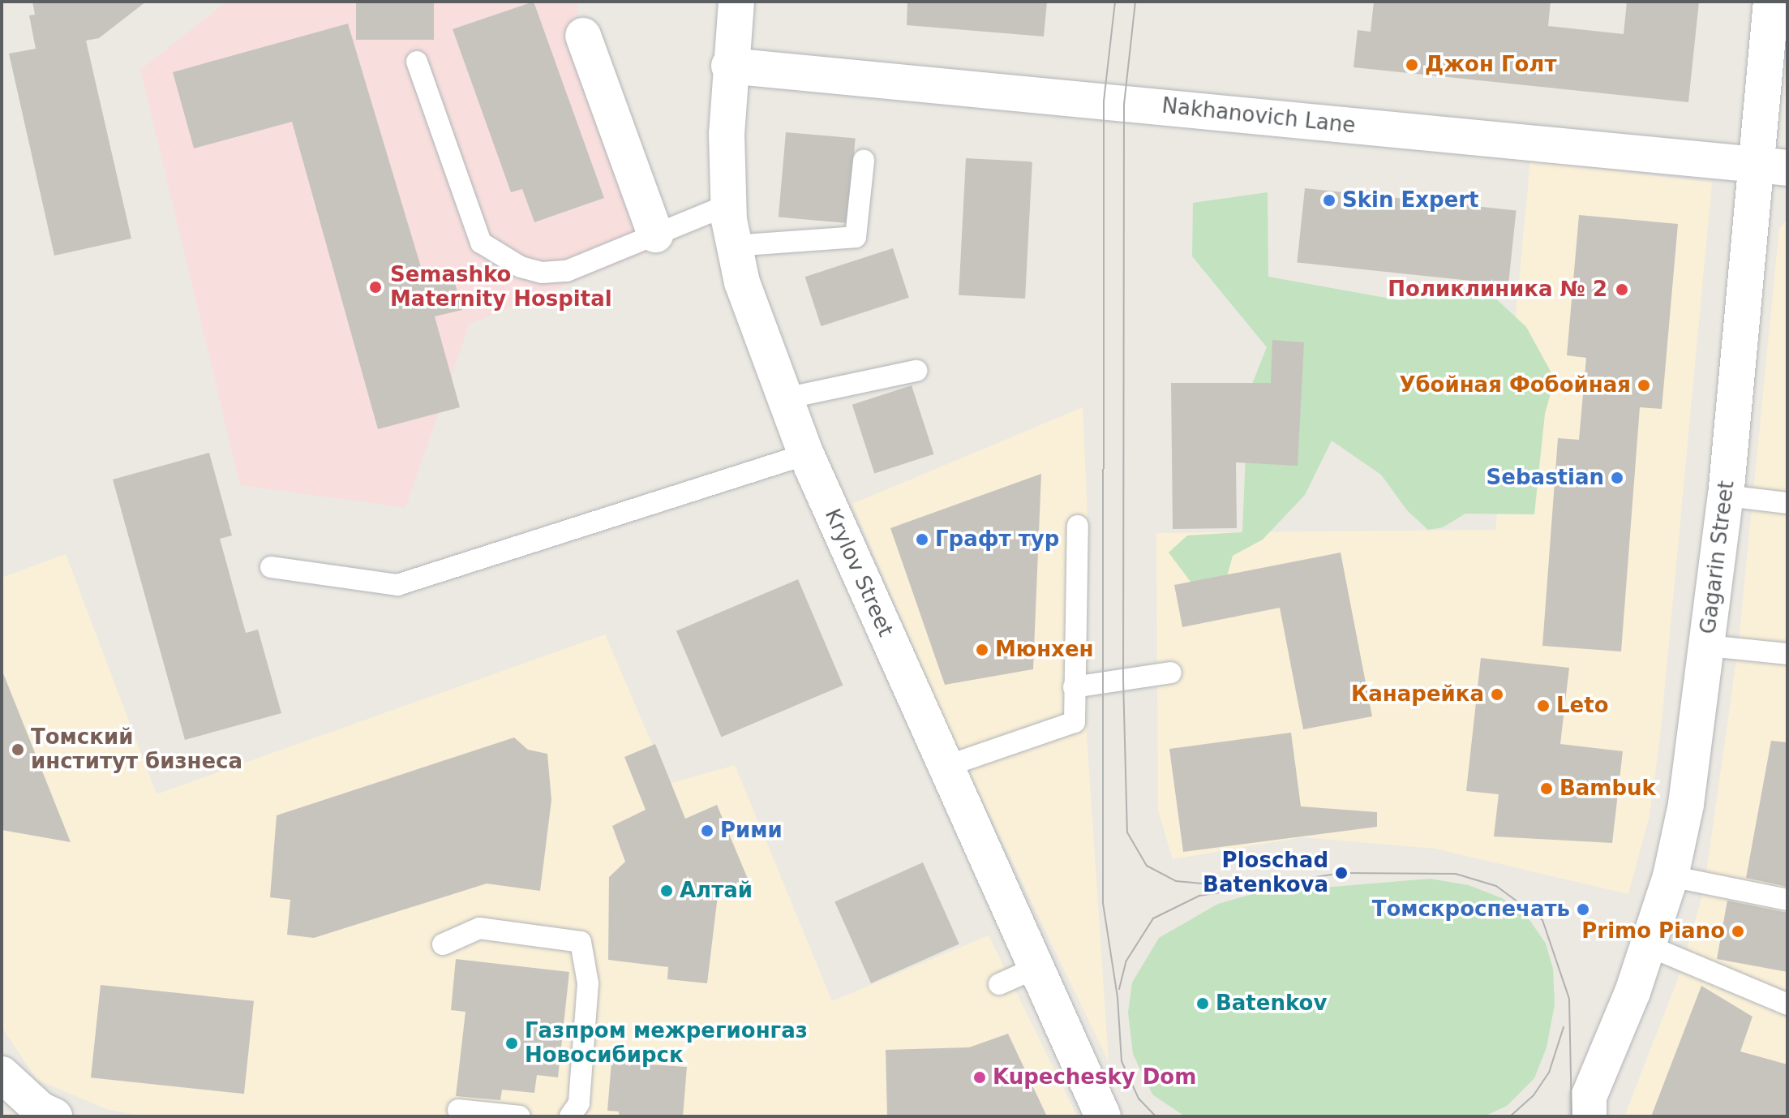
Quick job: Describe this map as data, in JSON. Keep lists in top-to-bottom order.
{
  "streets": {
    "main road": ["Nakhanovich Lane", "Gagarin Street", "Krylov Street"]
  },
  "crossings": [
    ["Nakhanovich Lane", "Gagarin Street"],
    ["Nakhanovich Lane", "Krylov Street"]
  ],
  "places": [
    "Джон Голт",
    "Skin Expert",
    "Semashko Maternity Hospital",
    "Поликлиника № 2",
    "Убойная Фобойная",
    "Sebastian",
    "Графт тур",
    "Мюнхен",
    "Канарейка",
    "Leto",
    "Томский институт бизнеса",
    "Bambuk",
    "Рими",
    "Ploschad Batenkova",
    "Алтай",
    "Томскроспечать",
    "Primo Piano",
    "Batenkov",
    "Газпром межрегионгаз Новосибирск",
    "Kupechesky Dom"
  ]
}
